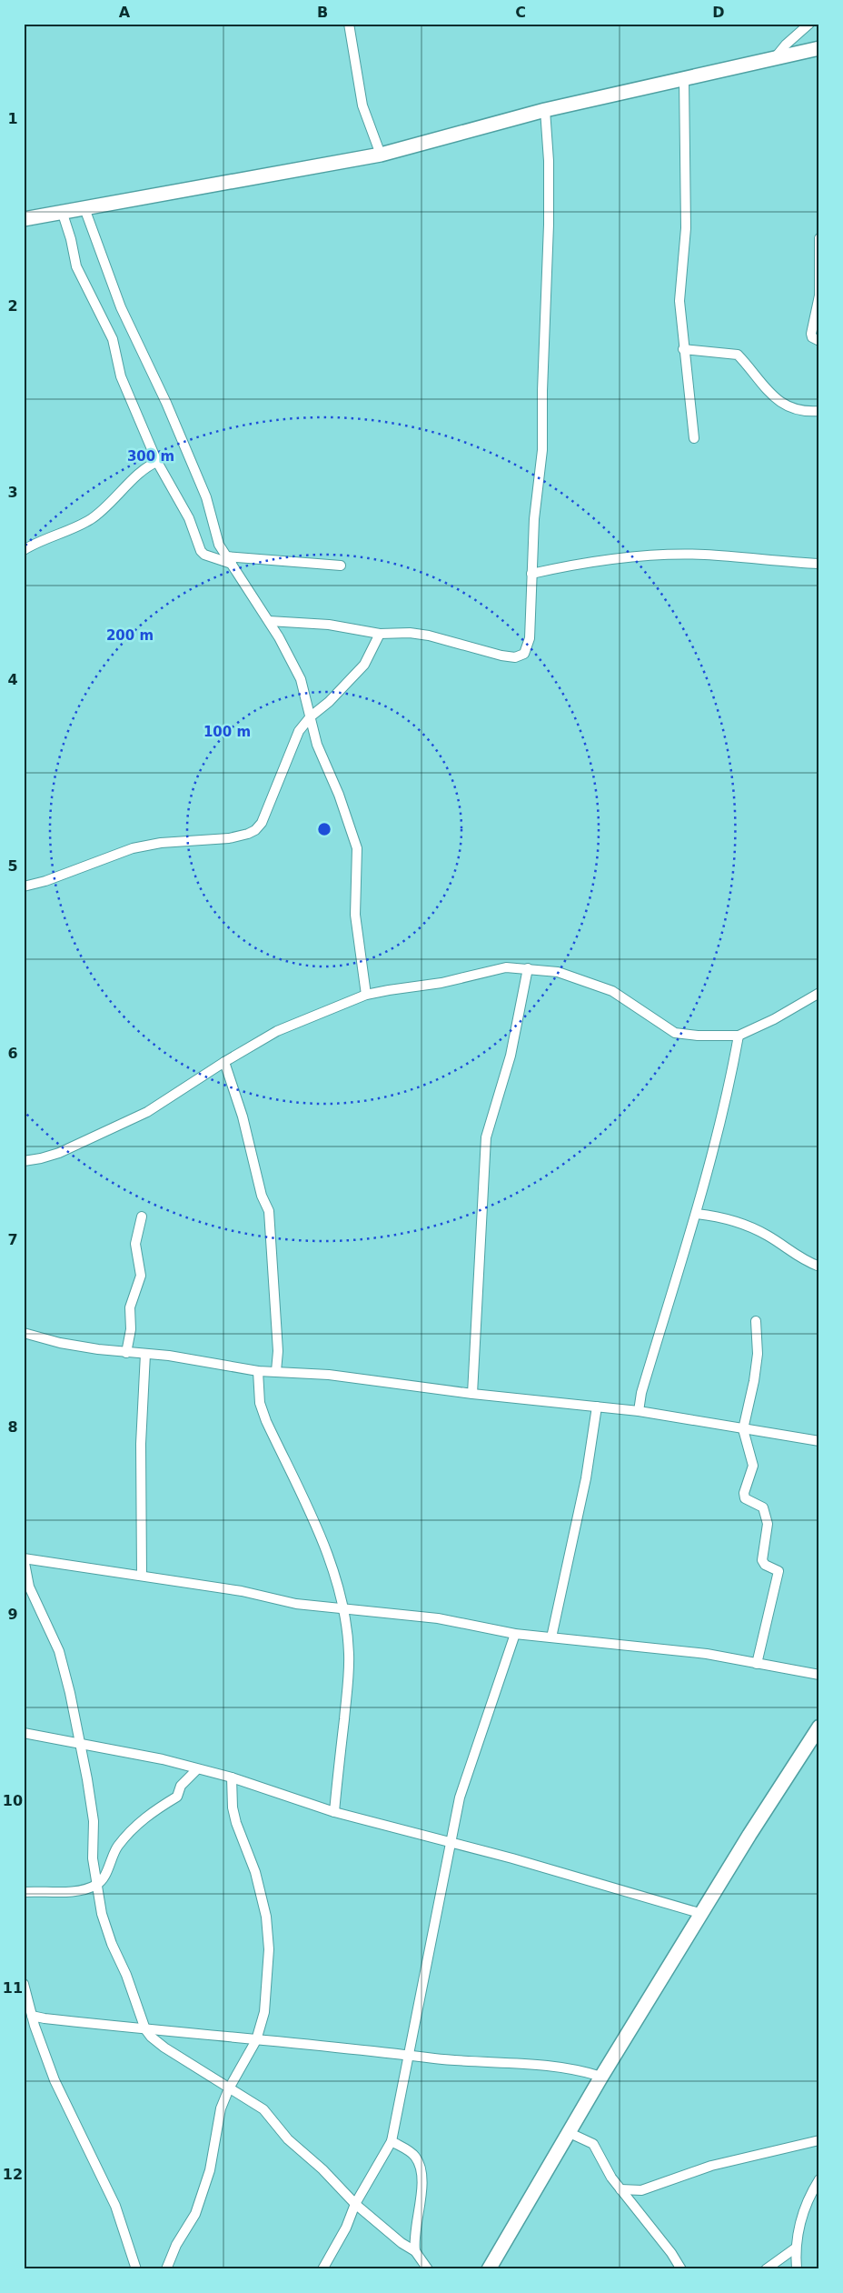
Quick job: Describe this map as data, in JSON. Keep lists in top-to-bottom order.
{
  "grid": {
    "columns": [
      "A",
      "B",
      "C",
      "D"
    ],
    "rows": [
      "1",
      "2",
      "3",
      "4",
      "5",
      "6",
      "7",
      "8",
      "9",
      "10",
      "11",
      "12"
    ]
  },
  "rings": ["300 m", "200 m", "100 m"]
}
